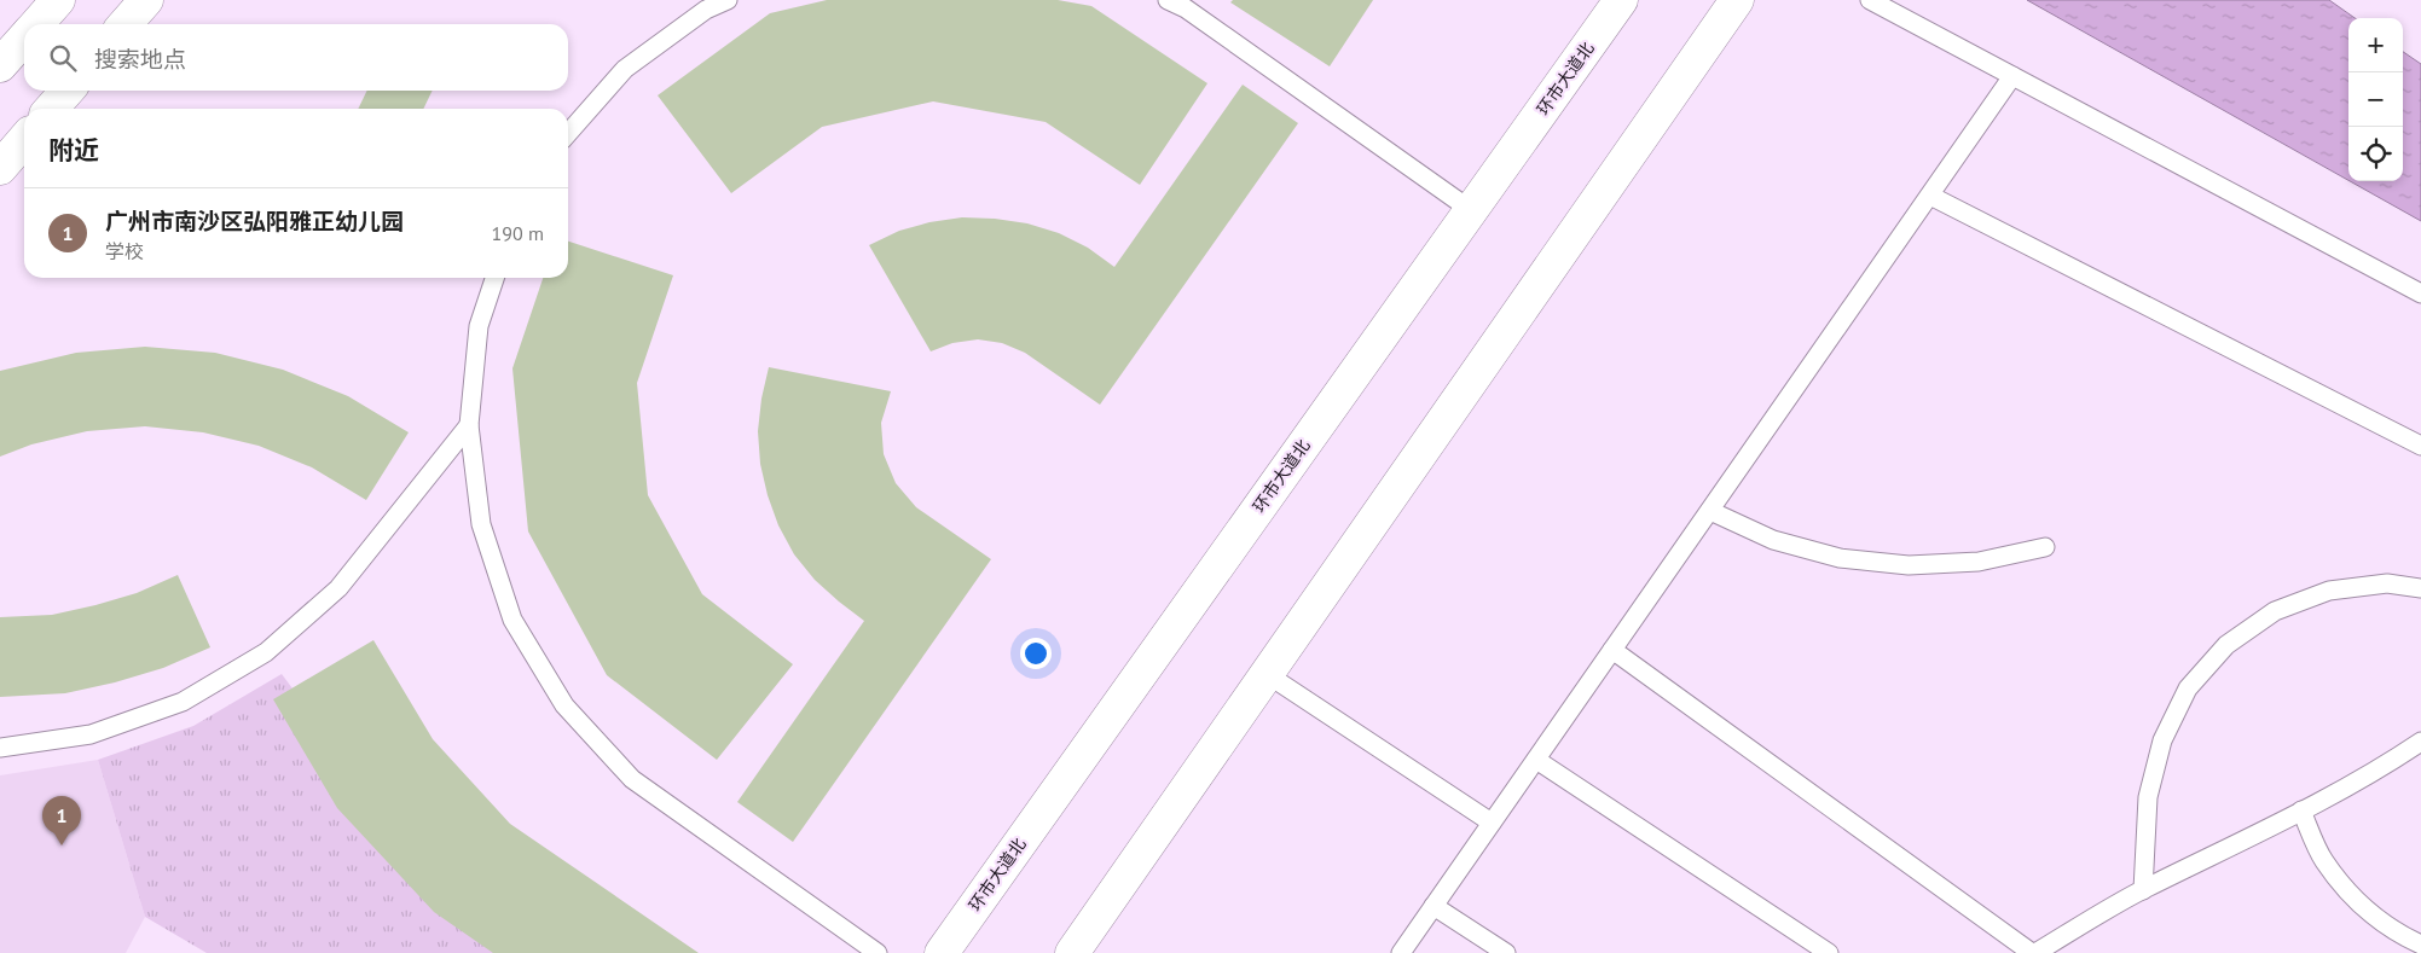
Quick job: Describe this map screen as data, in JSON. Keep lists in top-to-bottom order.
{
  "streets": {
    "main road": ["环市大道北"]
  },
  "page": {
    "map_buttons": ["+", "−"],
    "search": "搜索地点",
    "heading": "附近",
    "list": [
      {
        "mark": "1",
        "name": "广州市南沙区弘阳雅正幼儿园",
        "note": "学校",
        "value": "190 m"
      }
    ],
    "pins": "1"
  }
}
